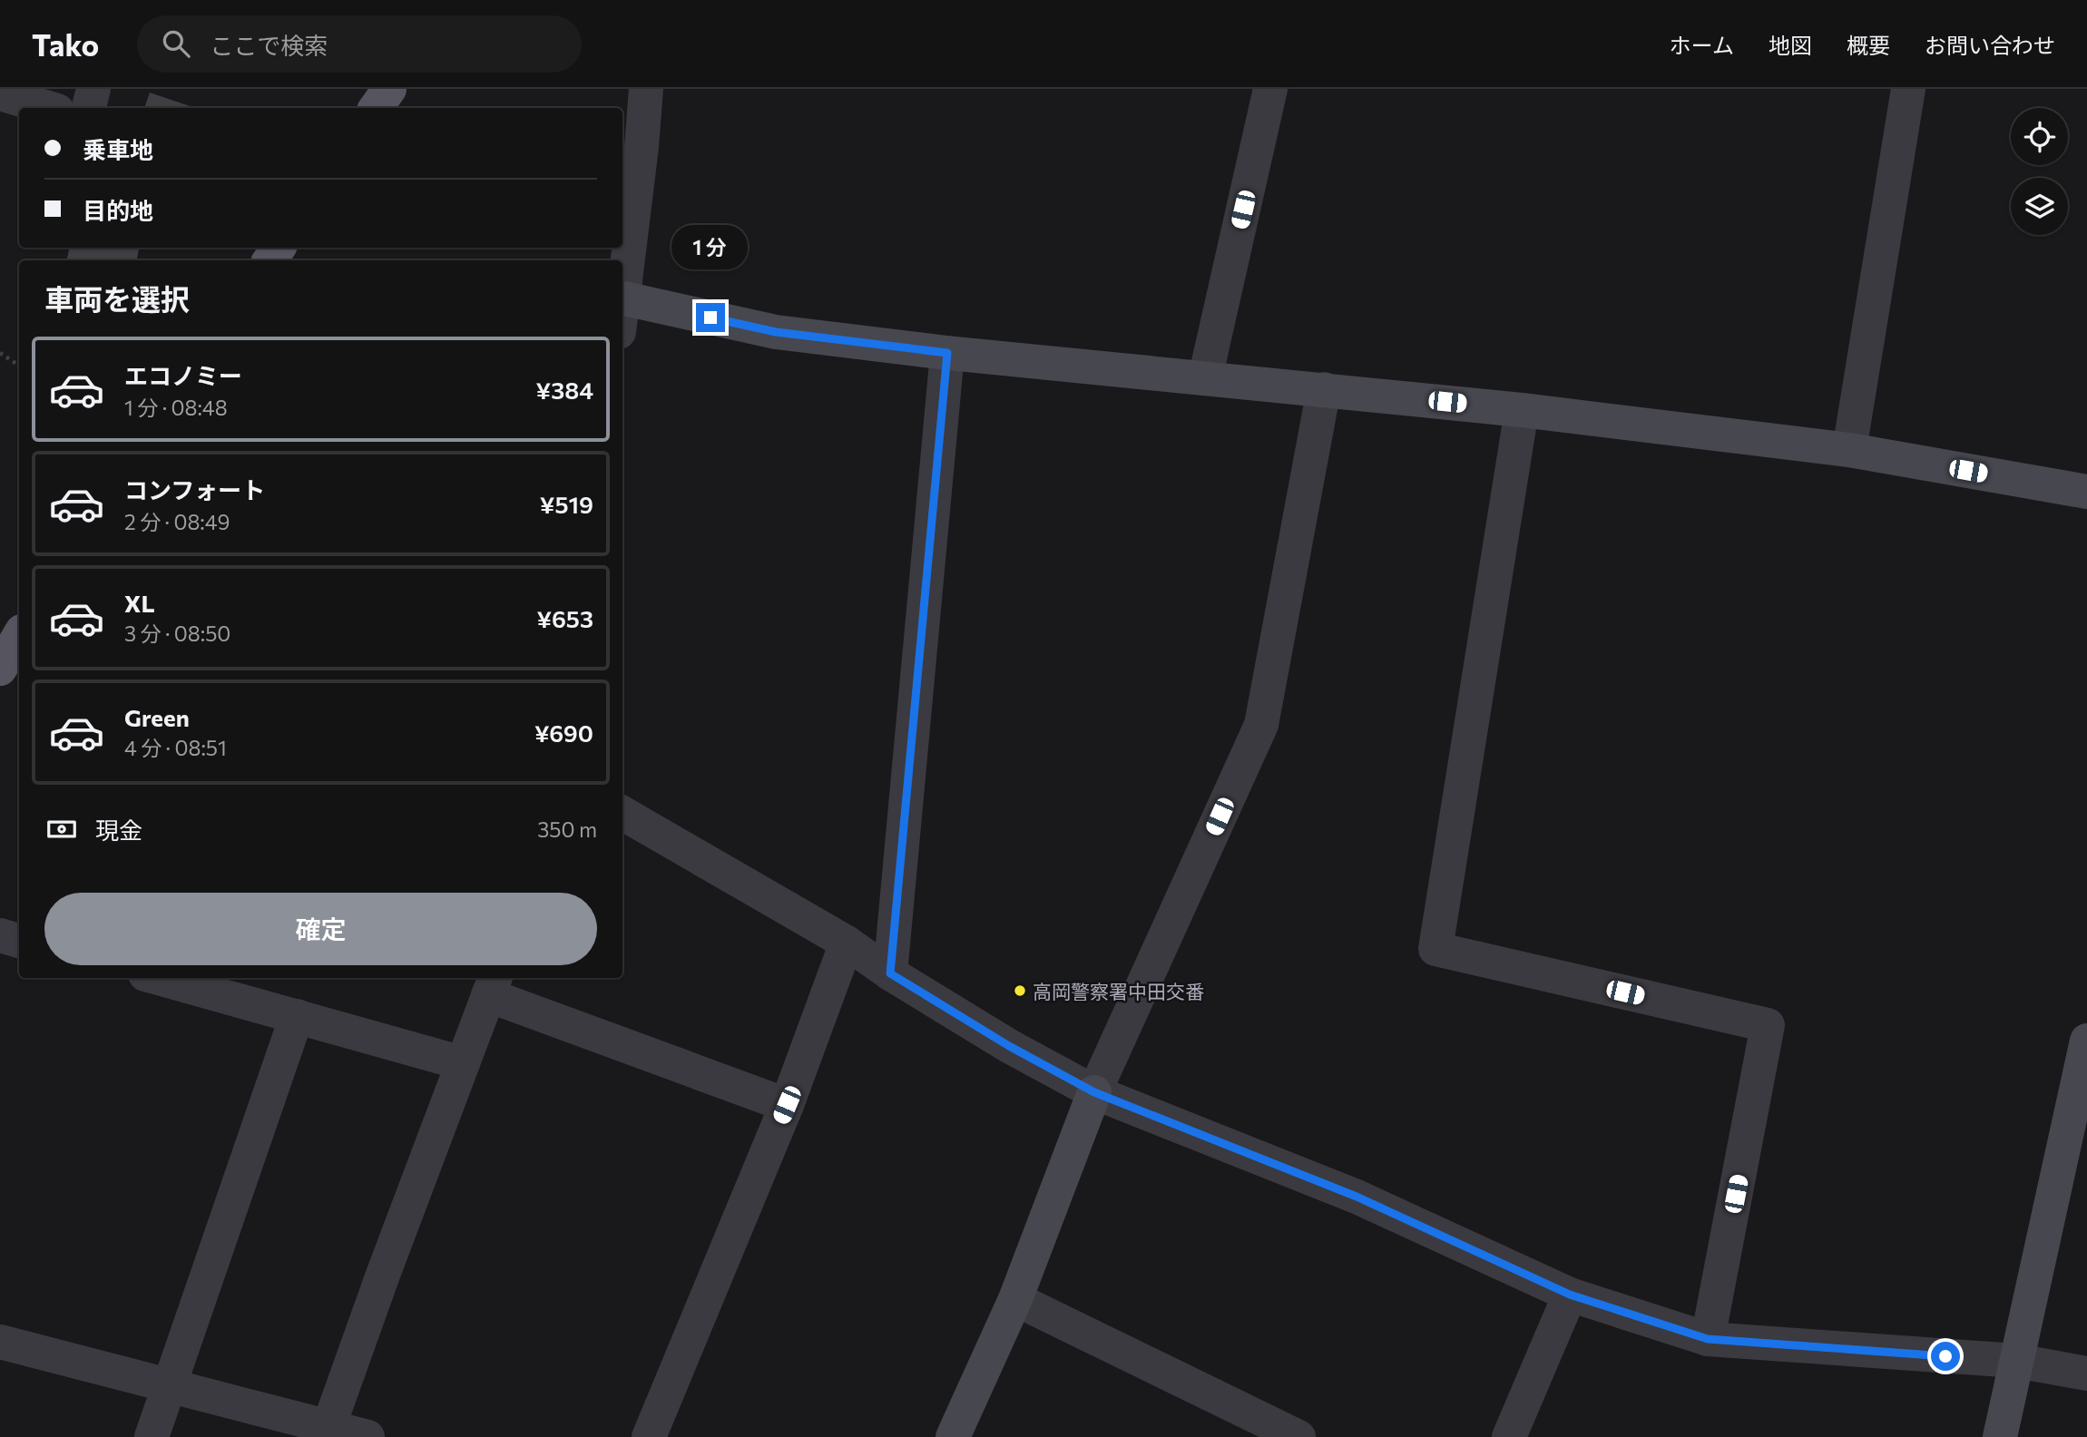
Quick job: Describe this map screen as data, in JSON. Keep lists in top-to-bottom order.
{
  "places": ["高岡警察署中田交番"],
  "page": {
    "header": "Tako",
    "search": "ここで検索",
    "nav": [
      "ホーム",
      "地図",
      "概要",
      "お問い合わせ"
    ],
    "banner": ["乗車地", "目的地"],
    "bubble": "1 分",
    "heading": "車両を選択",
    "list": [
      {
        "name": "エコノミー",
        "note": "1 分 · 08:48",
        "value": "¥384"
      },
      {
        "name": "コンフォート",
        "note": "2 分 · 08:49",
        "value": "¥519"
      },
      {
        "name": "XL",
        "note": "3 分 · 08:50",
        "value": "¥653"
      },
      {
        "name": "Green",
        "note": "4 分 · 08:51",
        "value": "¥690"
      }
    ],
    "pay": ["現金", "350 m"],
    "buttons": "確定"
  }
}
